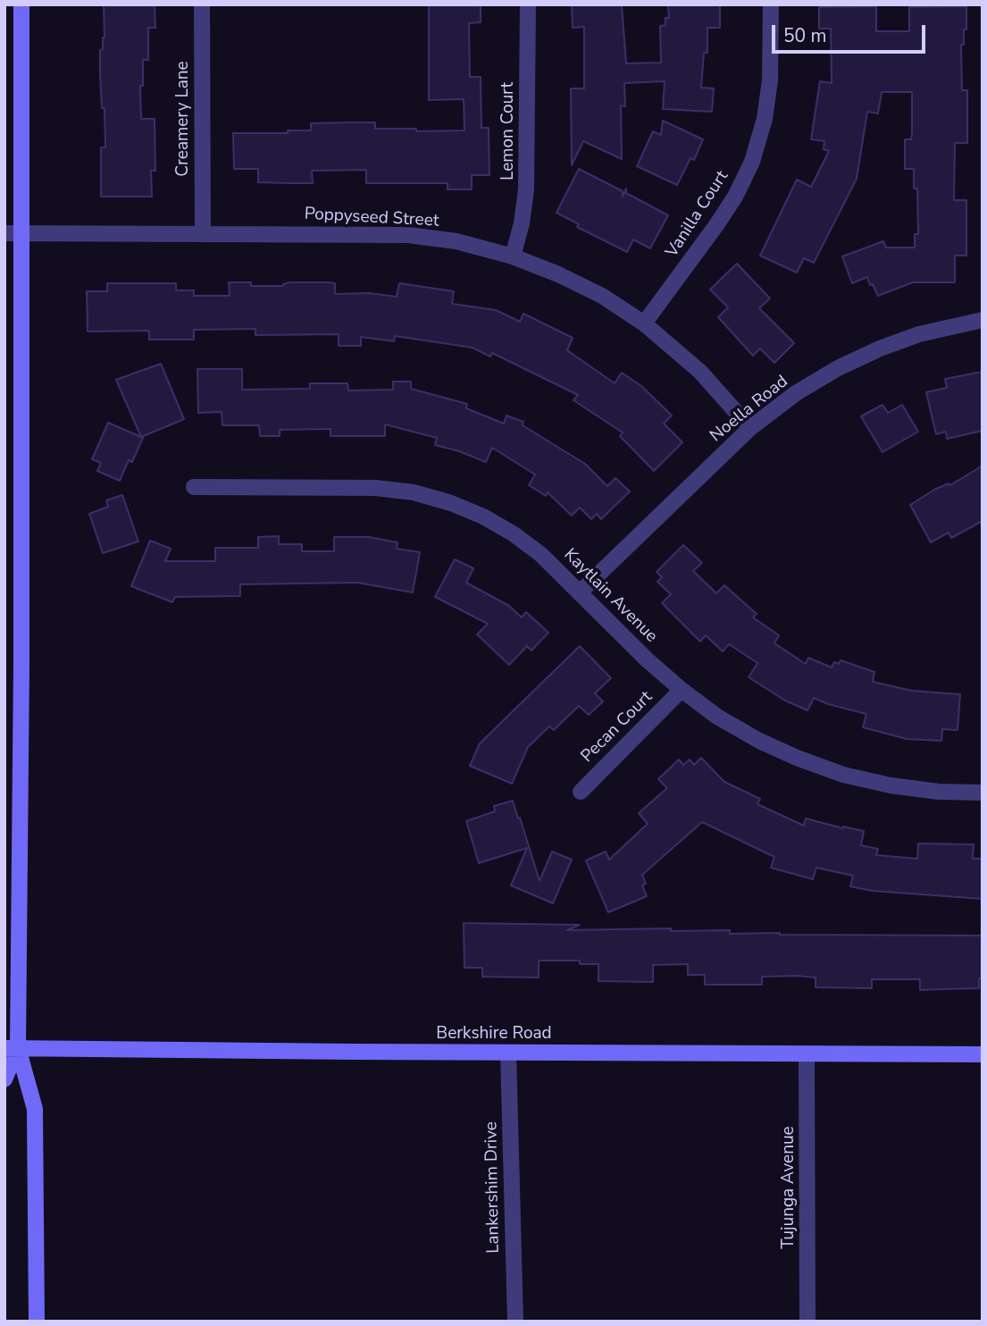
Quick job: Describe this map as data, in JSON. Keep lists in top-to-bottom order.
{
  "streets": {
    "main road": ["Berkshire Road"],
    "street": [
      "Creamery Lane",
      "Lemon Court",
      "Vanilla Court",
      "Poppyseed Street",
      "Noella Road",
      "Kaytlain Avenue",
      "Pecan Court",
      "Lankershim Drive",
      "Tujunga Avenue"
    ]
  },
  "crossings": [
    ["Creamery Lane", "Poppyseed Street"],
    ["Lemon Court", "Poppyseed Street"],
    ["Vanilla Court", "Poppyseed Street"],
    ["Poppyseed Street", "Noella Road"],
    ["Noella Road", "Kaytlain Avenue"],
    ["Kaytlain Avenue", "Pecan Court"],
    ["Berkshire Road", "Lankershim Drive"],
    ["Berkshire Road", "Tujunga Avenue"]
  ],
  "scale_bar": "50 m"
}
